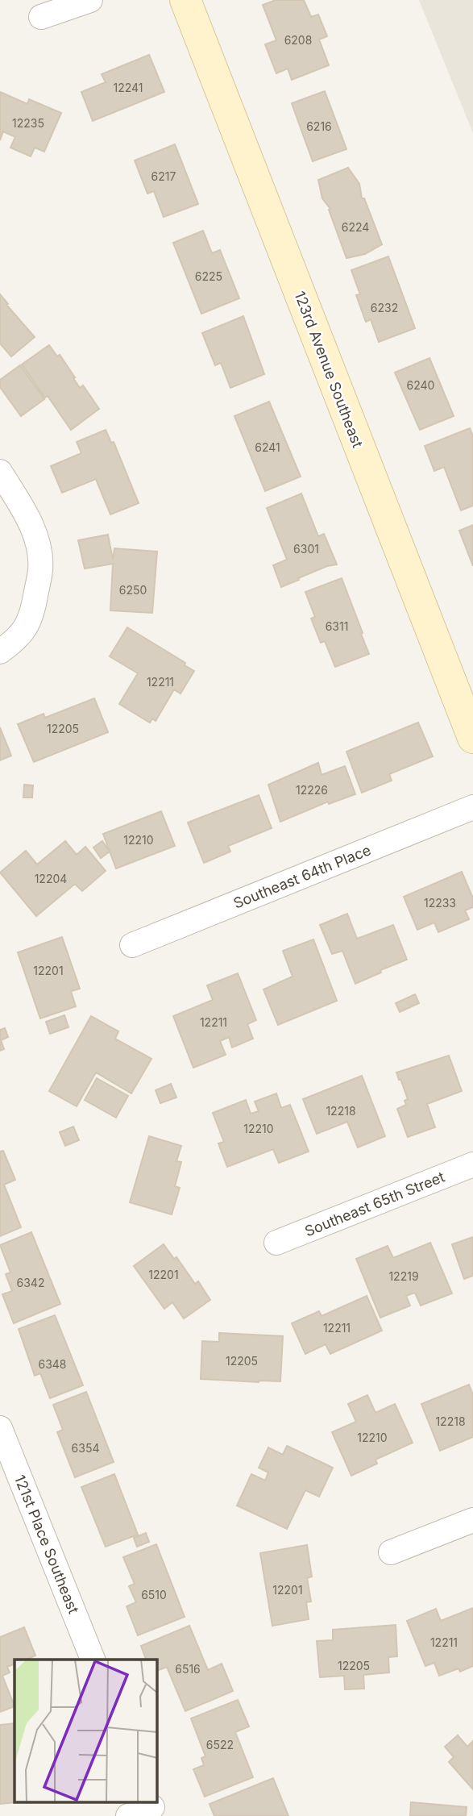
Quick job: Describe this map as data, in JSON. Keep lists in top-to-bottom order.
{
  "streets": {
    "street": [
      "123rd Avenue Southeast",
      "Southeast 64th Place",
      "Southeast 65th Street",
      "121st Place Southeast"
    ]
  },
  "house_numbers": [
    "6208",
    "12241",
    "12235",
    "6216",
    "6217",
    "6224",
    "6225",
    "6232",
    "6240",
    "6241",
    "6301",
    "6250",
    "6311",
    "12211",
    "12205",
    "12226",
    "12210",
    "12204",
    "12233",
    "12201",
    "12211",
    "12218",
    "12210",
    "12201",
    "12219",
    "6342",
    "12211",
    "12205",
    "6348",
    "12218",
    "12210",
    "6354",
    "12201",
    "6510",
    "12211",
    "12205",
    "6516",
    "6522"
  ]
}
